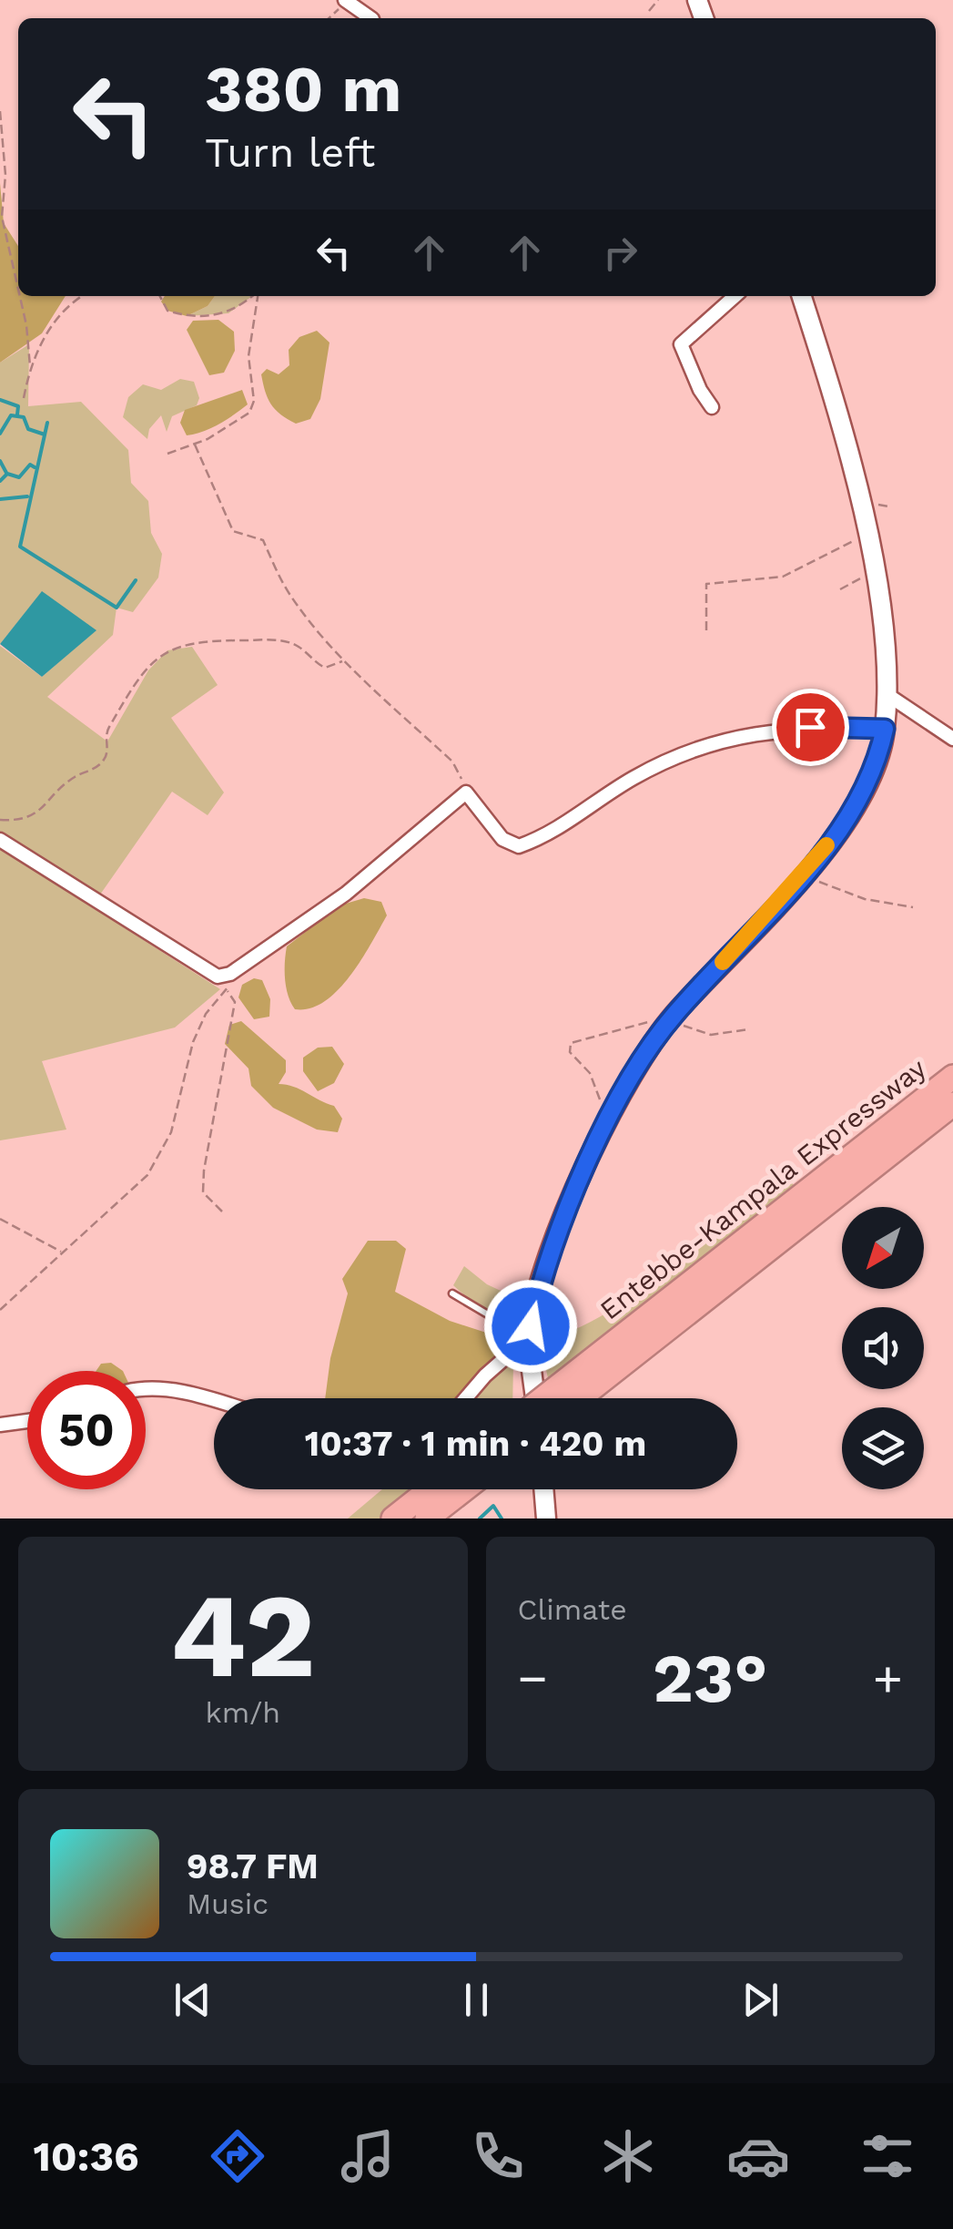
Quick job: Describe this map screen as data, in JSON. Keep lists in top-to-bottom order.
{
  "streets": {
    "highway": ["Entebbe-Kampala Expressway"]
  },
  "north": "bottom left",
  "page": {
    "turn": ["380 m", "Turn left"],
    "limit": "50",
    "trip": "10:37 · 1 min · 420 m",
    "tile": [
      ["42", "km/h"],
      "Climate"
    ],
    "heat": ["−", "23°", "+"],
    "song": ["98.7 FM", "Music"],
    "tabs": "10:36"
  }
}
